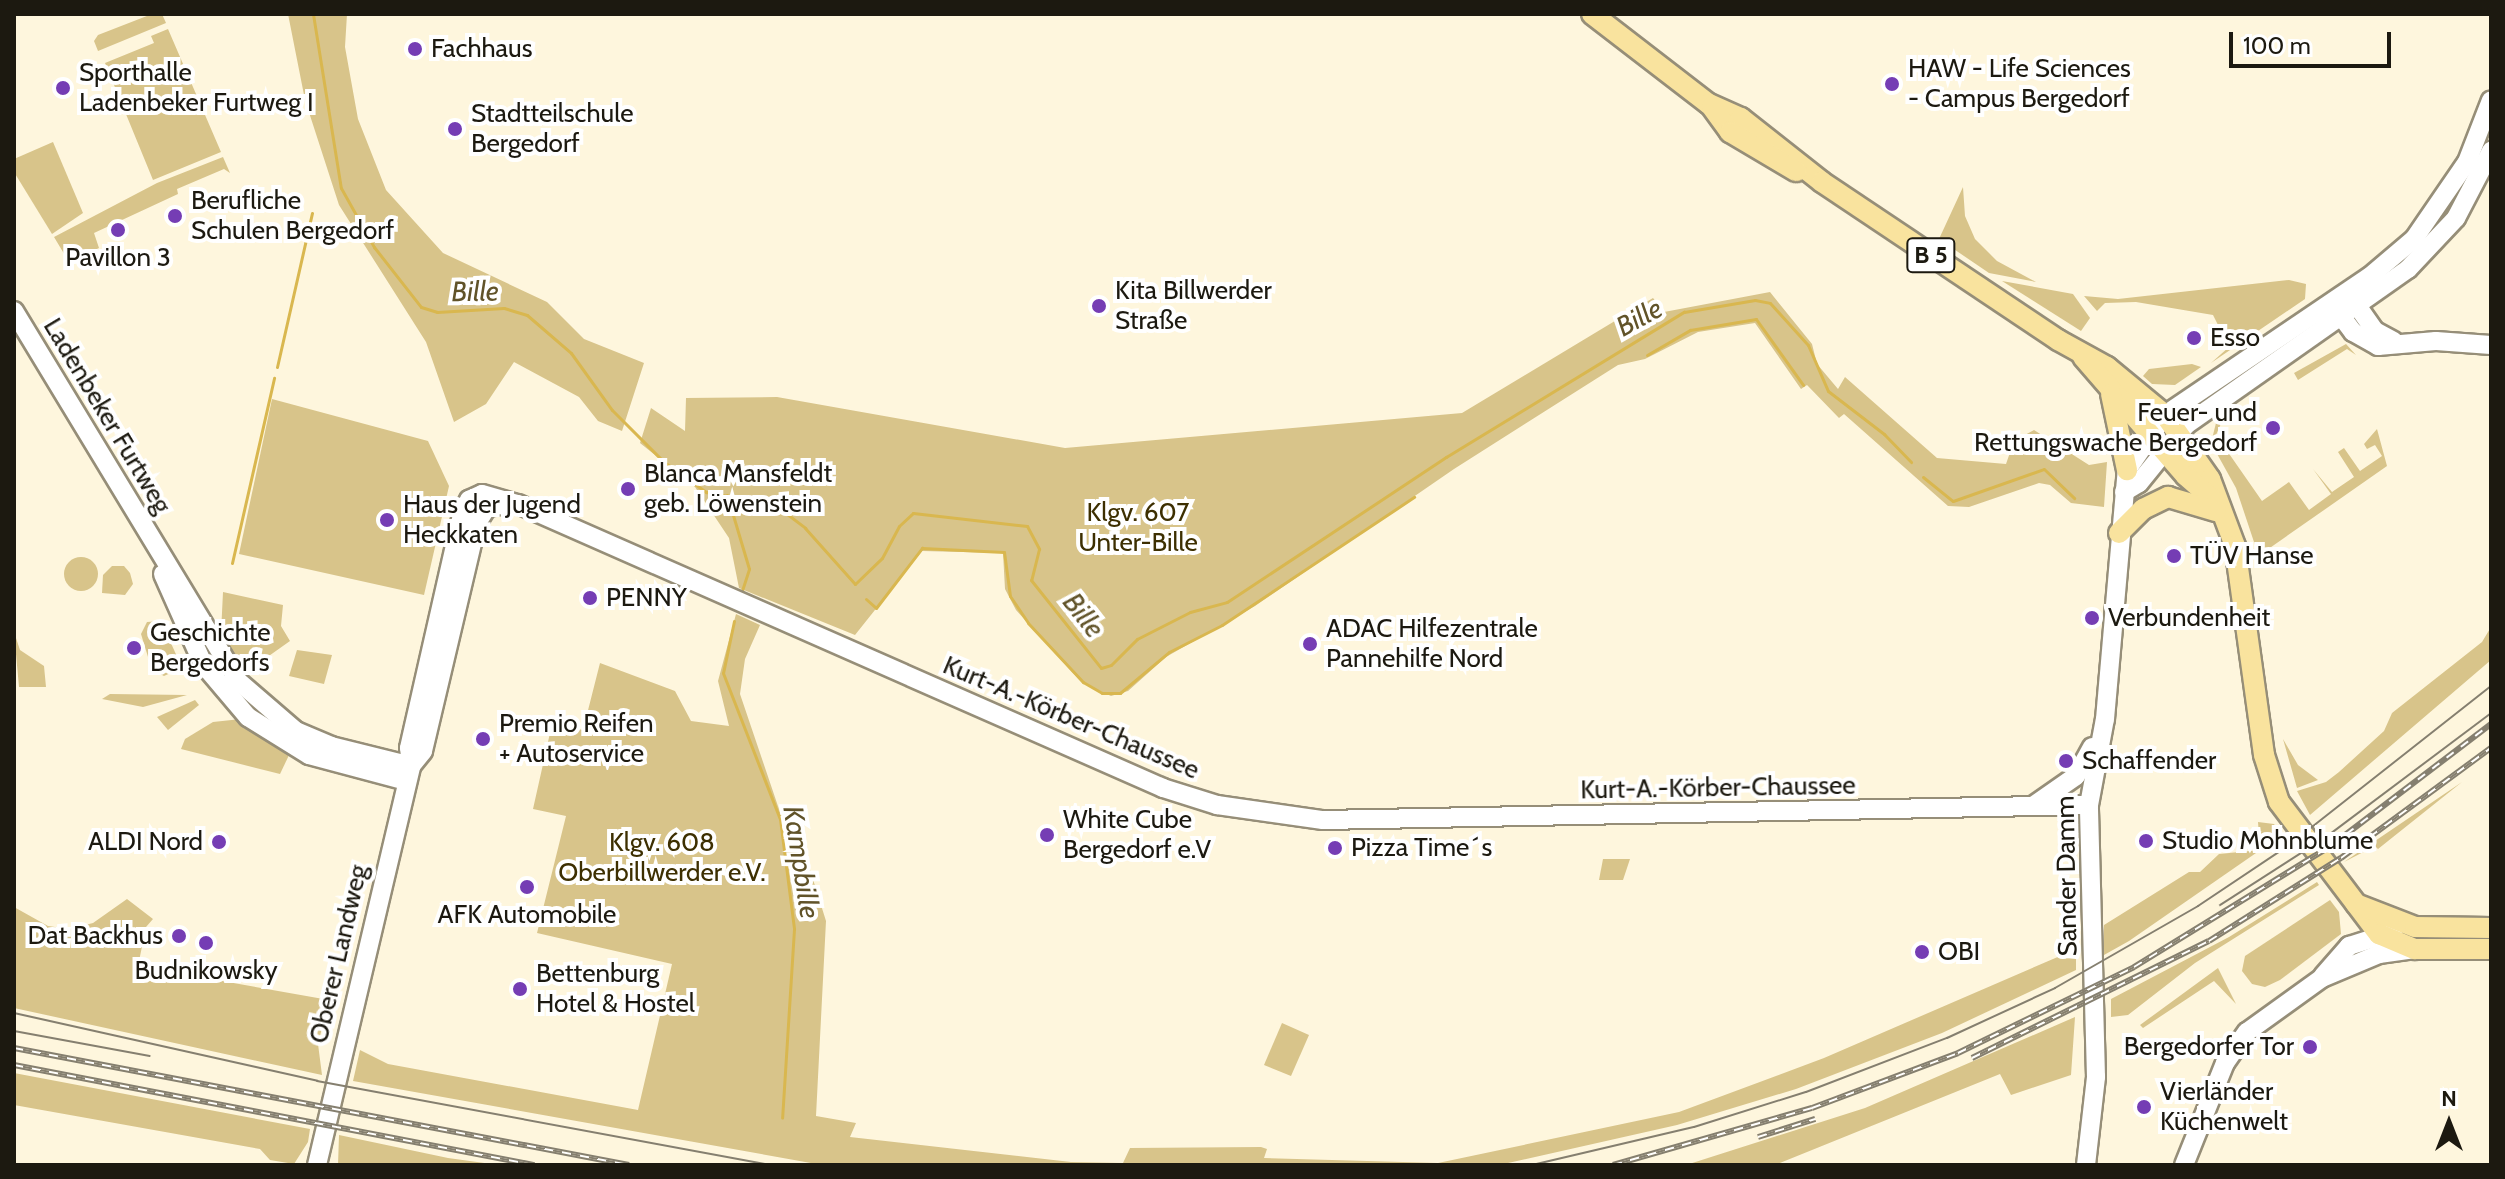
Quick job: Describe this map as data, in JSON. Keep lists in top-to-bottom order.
{
  "streets": {
    "main road": [
      "B 5",
      "Ladenbeker Furtweg",
      "Kurt-A.-Körber-Chaussee",
      "Sander Damm",
      "Oberer Landweg"
    ]
  },
  "crossings": [
    ["B 5", "Sander Damm"],
    ["Ladenbeker Furtweg", "Oberer Landweg"],
    ["Kurt-A.-Körber-Chaussee", "Sander Damm"],
    ["Kurt-A.-Körber-Chaussee", "Oberer Landweg"]
  ],
  "water": ["Bille", "Kampbille"],
  "parks": ["Klgv. 607 Unter-Bille", "Klgv. 608 Oberbillwerder e.V."],
  "places": [
    "Fachhaus",
    "HAW - Life Sciences - Campus Bergedorf",
    "Sporthalle Ladenbeker Furtweg I",
    "Stadtteilschule Bergedorf",
    "Berufliche Schulen Bergedorf",
    "Pavillon 3",
    "Kita Billwerder Straße",
    "Esso",
    "Feuer- und Rettungswache Bergedorf",
    "Blanca Mansfeldt geb. Löwenstein",
    "Haus der Jugend Heckkaten",
    "TÜV Hanse",
    "PENNY",
    "Verbundenheit",
    "ADAC Hilfezentrale Pannehilfe Nord",
    "Geschichte Bergedorfs",
    "Premio Reifen + Autoservice",
    "Schaffender",
    "White Cube Bergedorf e.V",
    "Studio Mohnblume",
    "ALDI Nord",
    "Pizza Time´s",
    "AFK Automobile",
    "Dat Backhus",
    "Budnikowsky",
    "OBI",
    "Bettenburg Hotel & Hostel",
    "Bergedorfer Tor",
    "Vierländer Küchenwelt"
  ],
  "scale_bar": "100 m",
  "north": "top"
}
